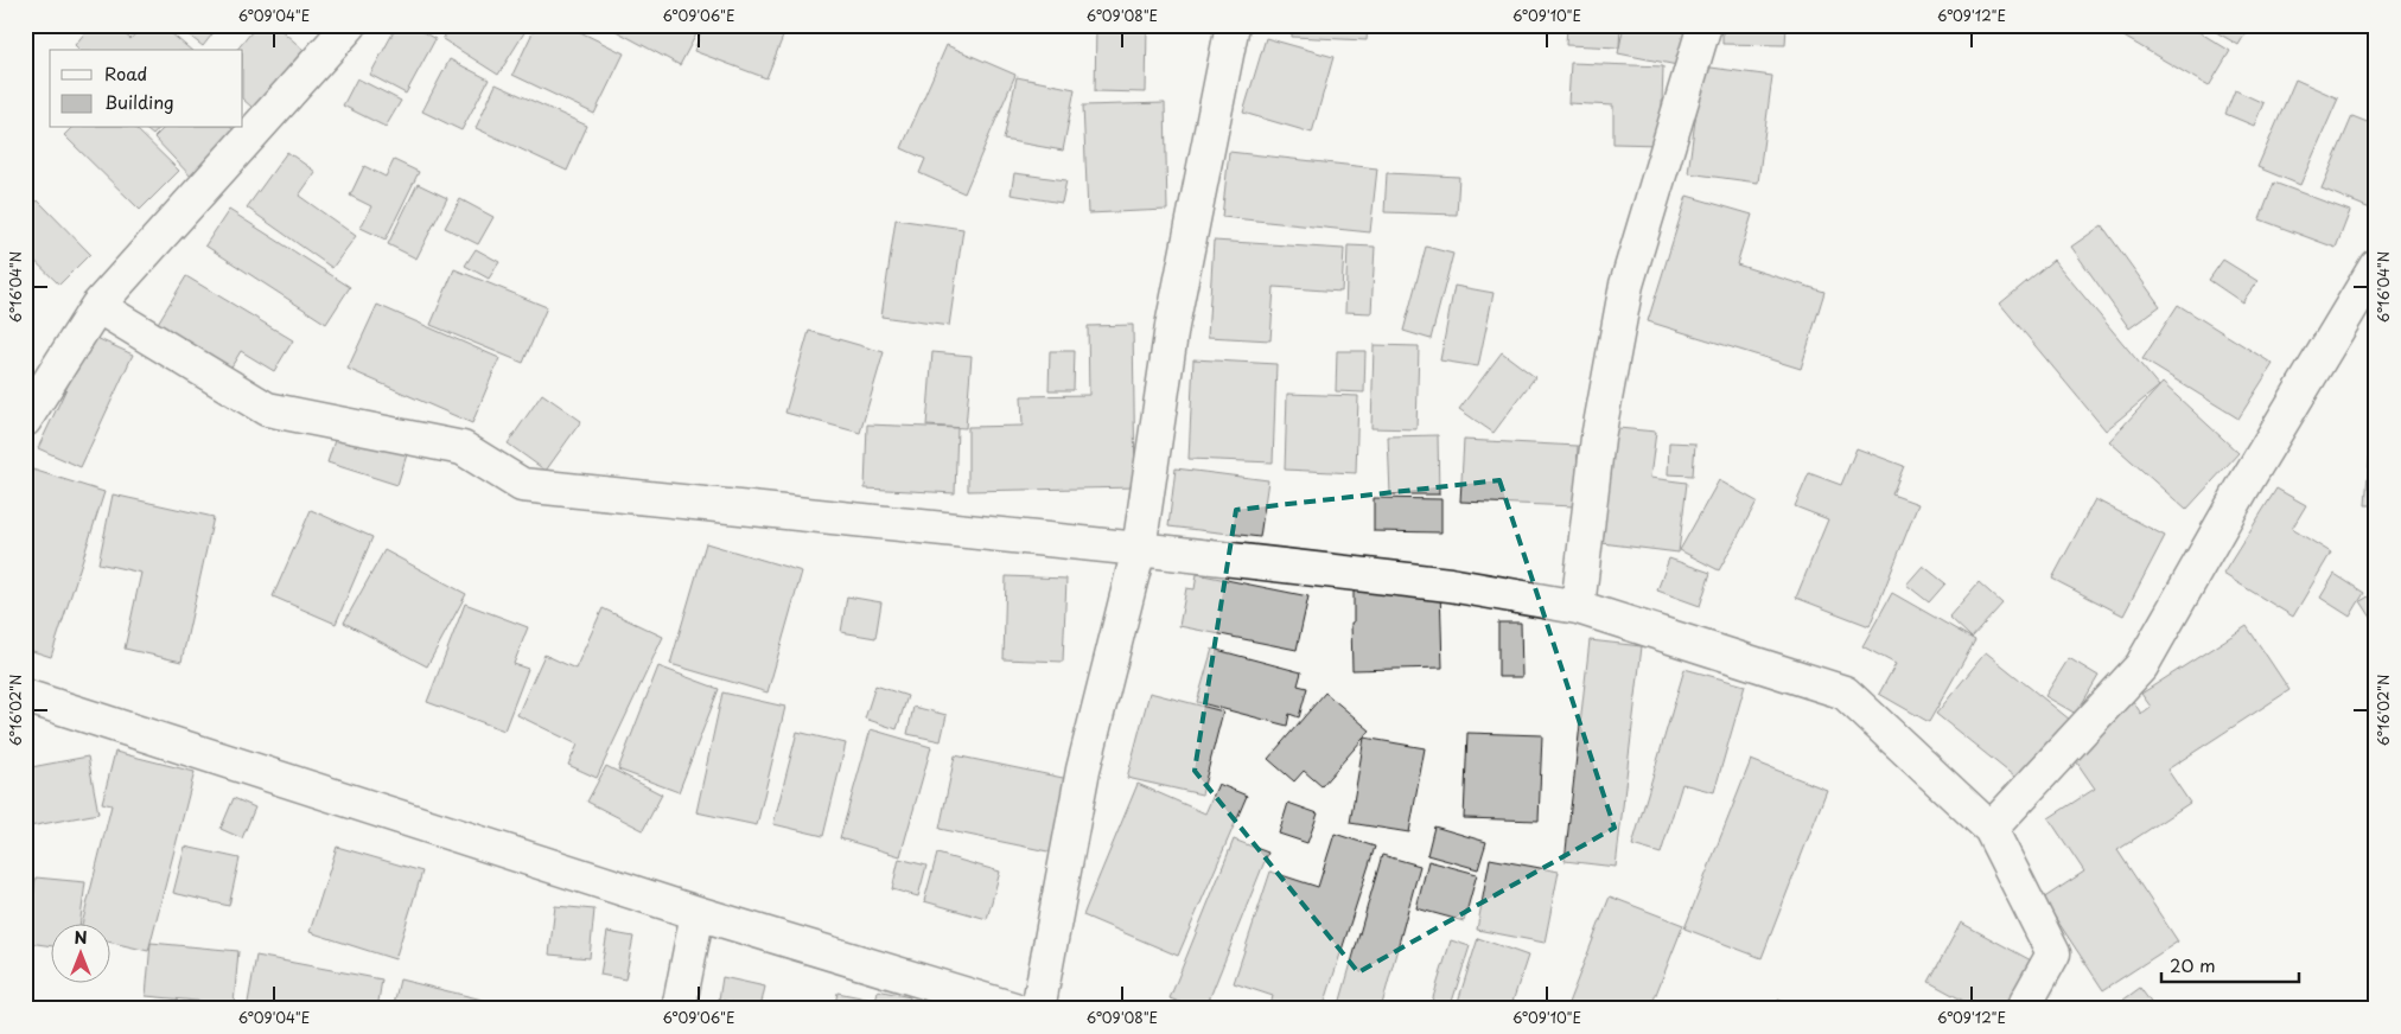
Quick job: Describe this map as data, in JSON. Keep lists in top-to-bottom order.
{
  "legend": ["Road", "Building"],
  "scale_bar": "20 m",
  "north": "top",
  "coordinates": [
    "6°09'04\"E",
    "6°09'06\"E",
    "6°09'08\"E",
    "6°09'10\"E",
    "6°09'12\"E",
    "6°16'04\"N",
    "6°16'02\"N"
  ]
}
